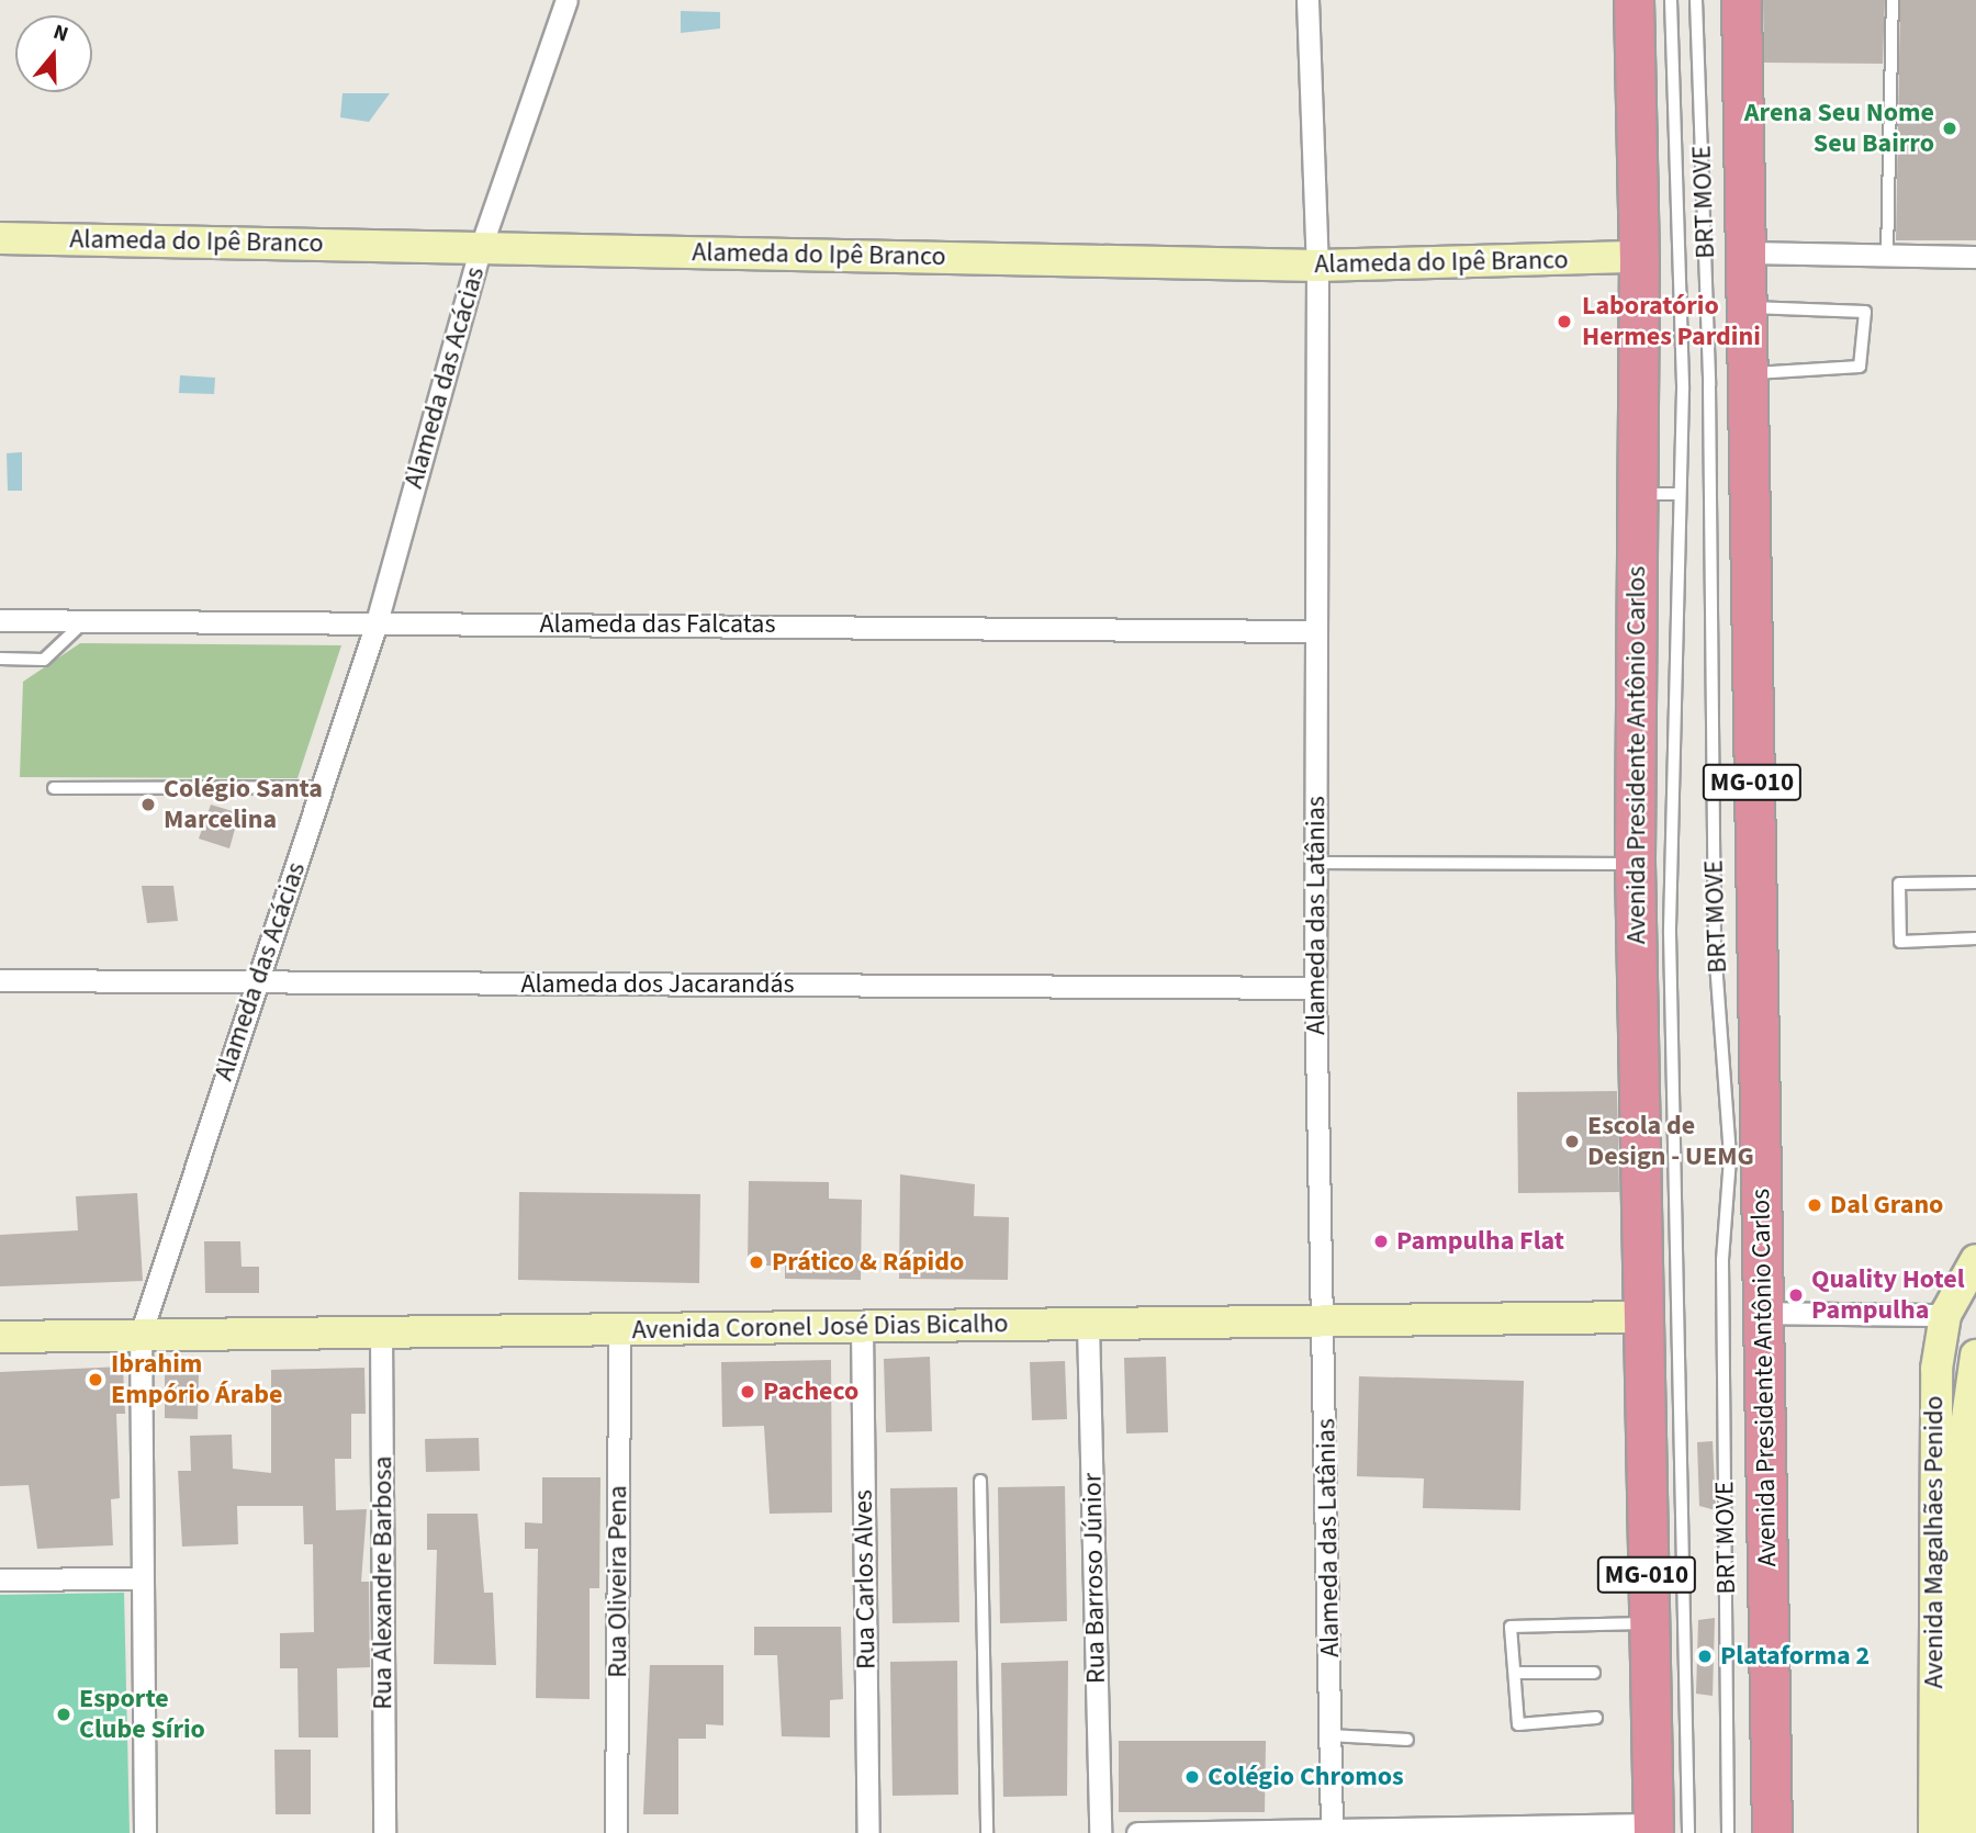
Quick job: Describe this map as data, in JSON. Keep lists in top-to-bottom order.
{
  "streets": {
    "highway": ["Avenida Presidente Antônio Carlos", "MG-010"],
    "street": [
      "Alameda do Ipê Branco",
      "Alameda das Acácias",
      "Alameda das Falcatas",
      "Alameda das Latânias",
      "Alameda dos Jacarandás",
      "Avenida Coronel José Dias Bicalho",
      "Avenida Magalhães Penido",
      "Rua Barroso Júnior",
      "Rua Carlos Alves",
      "Rua Oliveira Pena",
      "Rua Alexandre Barbosa"
    ],
    "lane": ["BRT MOVE"]
  },
  "crossings": [
    ["BRT MOVE", "Avenida Presidente Antônio Carlos"],
    ["Alameda do Ipê Branco", "Alameda das Acácias"],
    ["Alameda do Ipê Branco", "Avenida Presidente Antônio Carlos"],
    ["Alameda do Ipê Branco", "Alameda das Latânias"],
    ["Alameda das Acácias", "Alameda das Falcatas"],
    ["Alameda das Acácias", "Alameda dos Jacarandás"],
    ["Alameda das Acácias", "Avenida Coronel José Dias Bicalho"],
    ["Alameda das Falcatas", "Alameda das Latânias"],
    ["Avenida Presidente Antônio Carlos", "Avenida Coronel José Dias Bicalho"],
    ["Alameda das Latânias", "Alameda dos Jacarandás"],
    ["Alameda das Latânias", "Avenida Coronel José Dias Bicalho"],
    ["Avenida Coronel José Dias Bicalho", "Rua Barroso Júnior"],
    ["Avenida Coronel José Dias Bicalho", "Rua Carlos Alves"],
    ["Avenida Coronel José Dias Bicalho", "Rua Oliveira Pena"],
    ["Avenida Coronel José Dias Bicalho", "Rua Alexandre Barbosa"]
  ],
  "places": [
    "Arena Seu Nome Seu Bairro",
    "Laboratório Hermes Pardini",
    "Colégio Santa Marcelina",
    "Escola de Design - UEMG",
    "Dal Grano",
    "Pampulha Flat",
    "Prático & Rápido",
    "Quality Hotel Pampulha",
    "Ibrahim Empório Árabe",
    "Pacheco",
    "Plataforma 2",
    "Esporte Clube Sírio",
    "Colégio Chromos"
  ],
  "north": "top"
}
